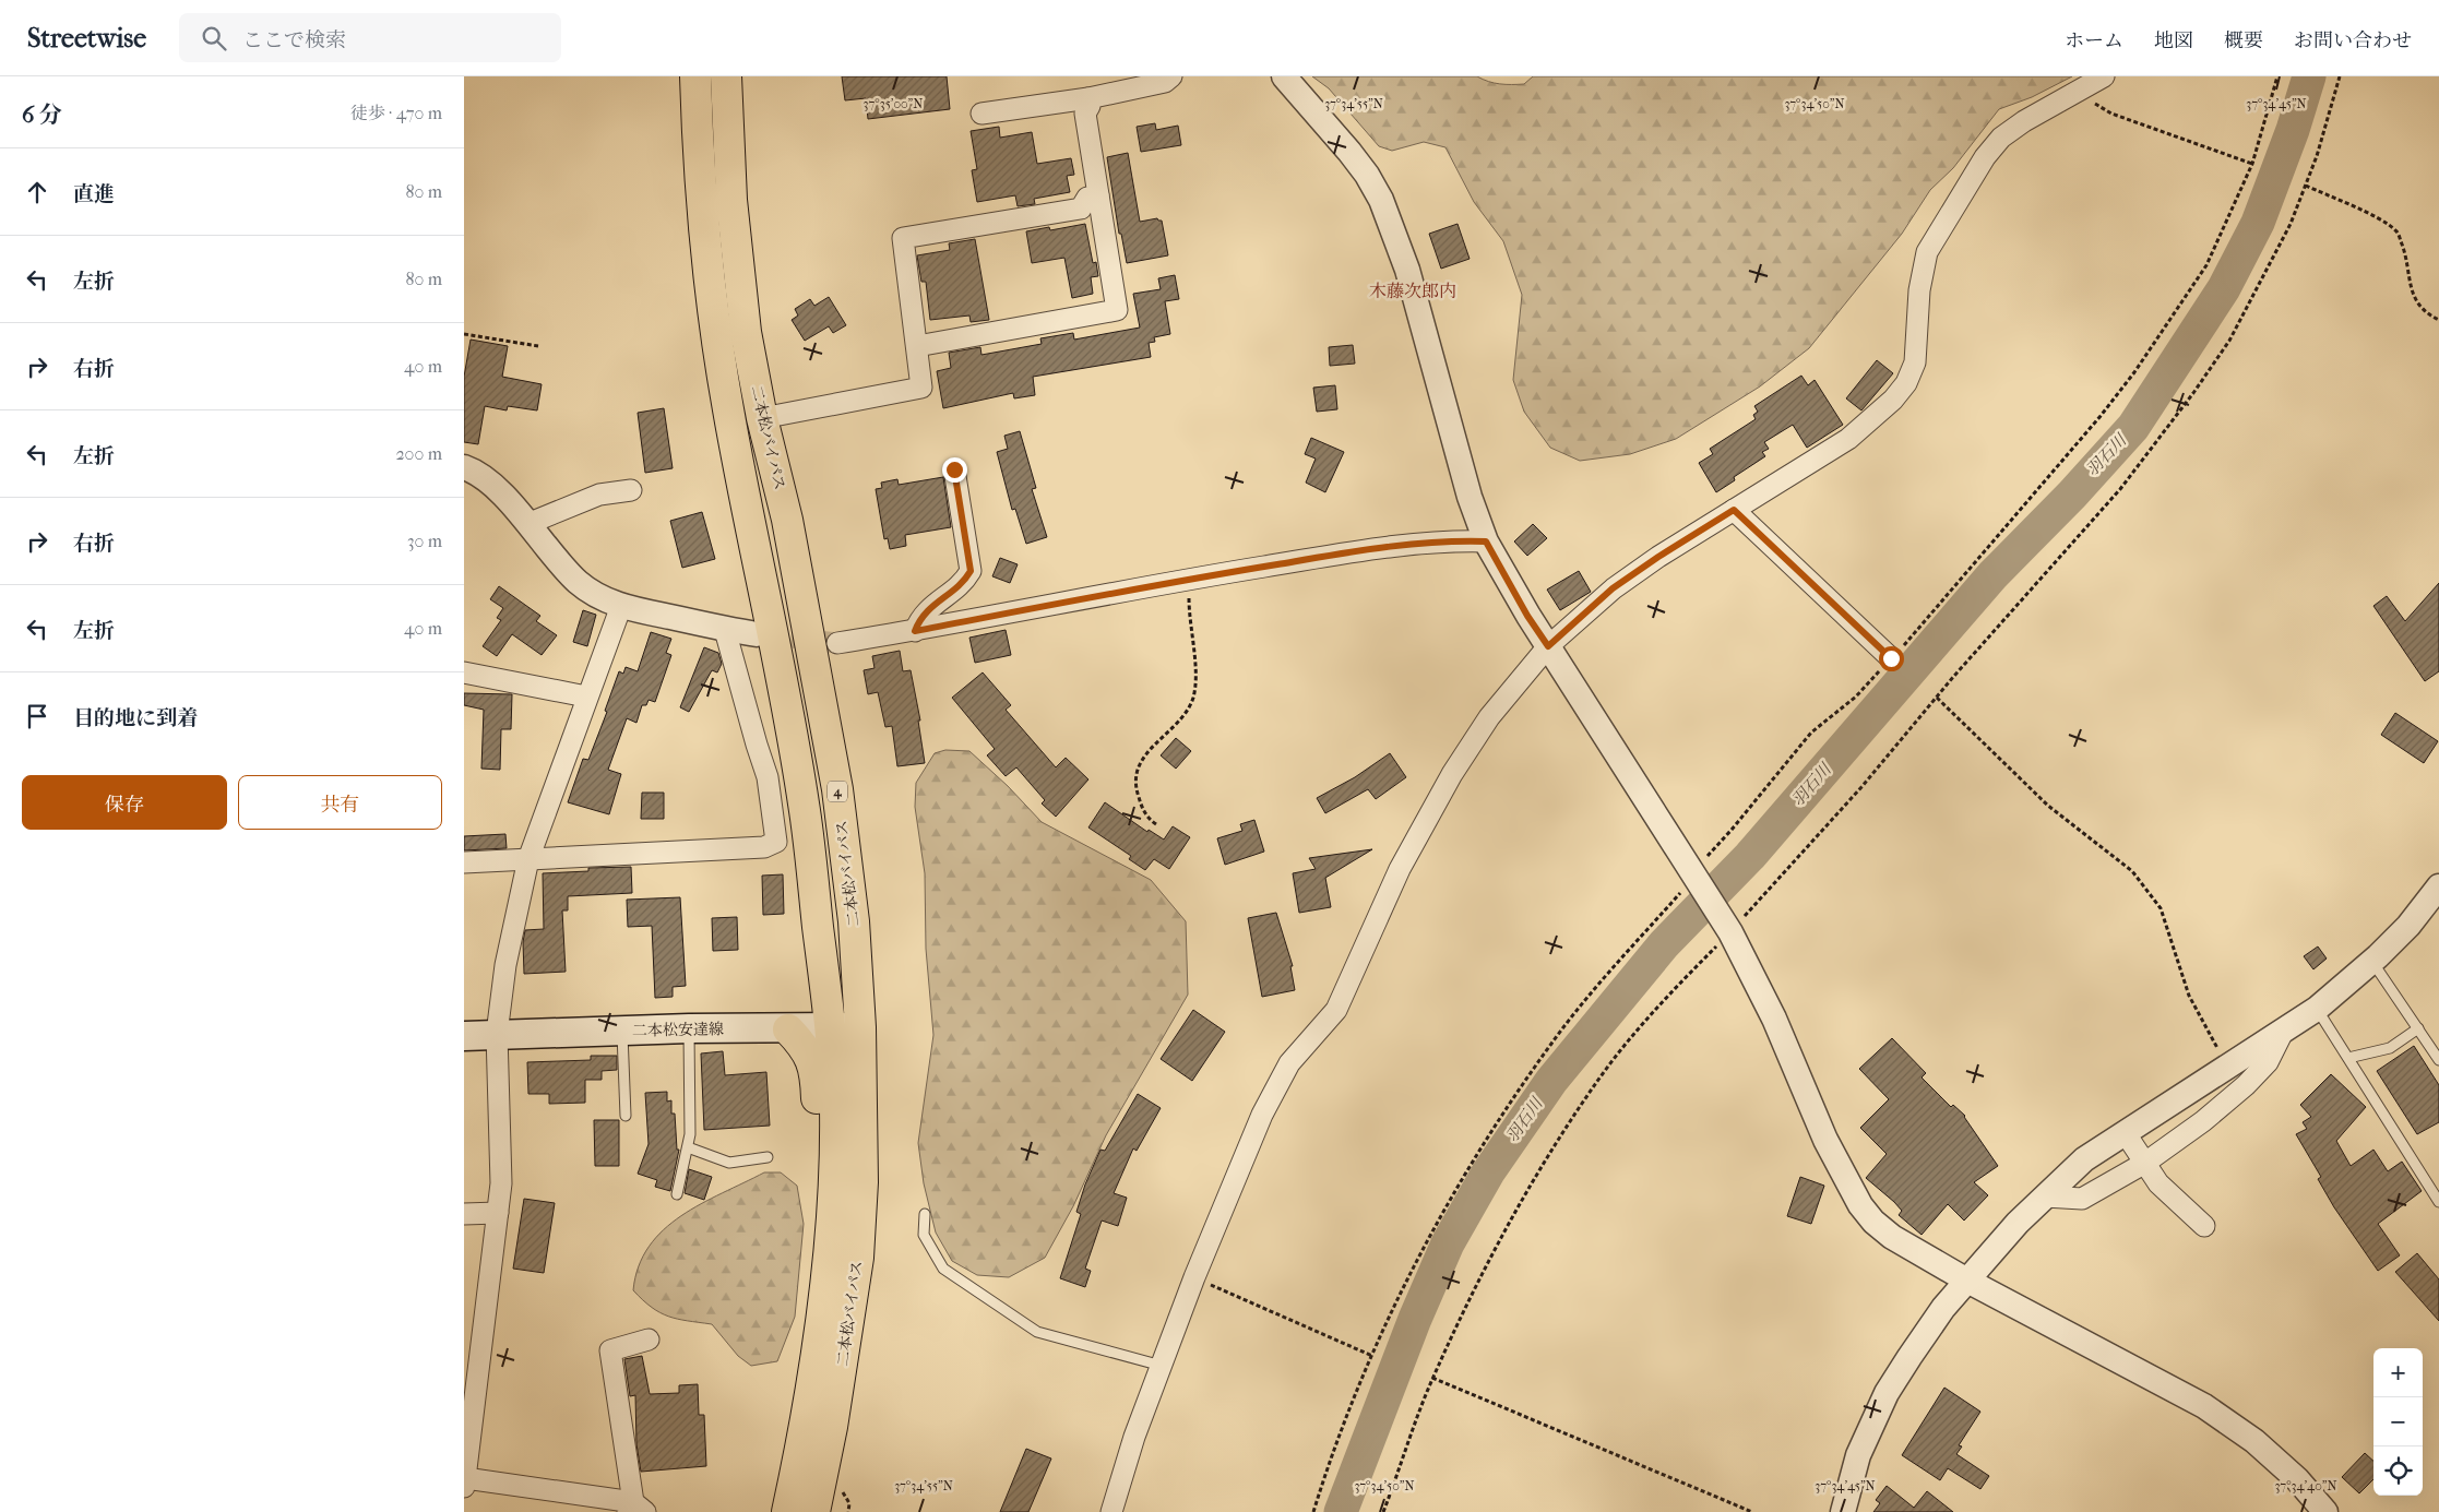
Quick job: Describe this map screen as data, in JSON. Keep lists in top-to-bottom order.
{
  "streets": {
    "highway": ["二本松バイパス", "4"],
    "main road": ["二本松安達線"]
  },
  "crossings": [
    ["二本松バイパス", "二本松安達線"]
  ],
  "districts": ["木藤次郎内"],
  "water": ["羽石川"],
  "page": {
    "header": "Streetwise",
    "search": "ここで検索",
    "nav": [
      "ホーム",
      "地図",
      "概要",
      "お問い合わせ"
    ],
    "heading": ["6 分", "徒歩 · 470 m"],
    "list": [
      ["直進", "80 m"],
      ["左折", "80 m"],
      ["右折", "40 m"],
      ["左折", "200 m"],
      ["右折", "30 m"],
      ["左折", "40 m"],
      "目的地に到着"
    ],
    "buttons": ["保存", "共有"],
    "map_buttons": ["+", "−"]
  },
  "coordinates": [
    "37°35'00\"N",
    "37°34'55\"N",
    "37°34'50\"N",
    "37°34'45\"N",
    "37°34'40\"N"
  ]
}
